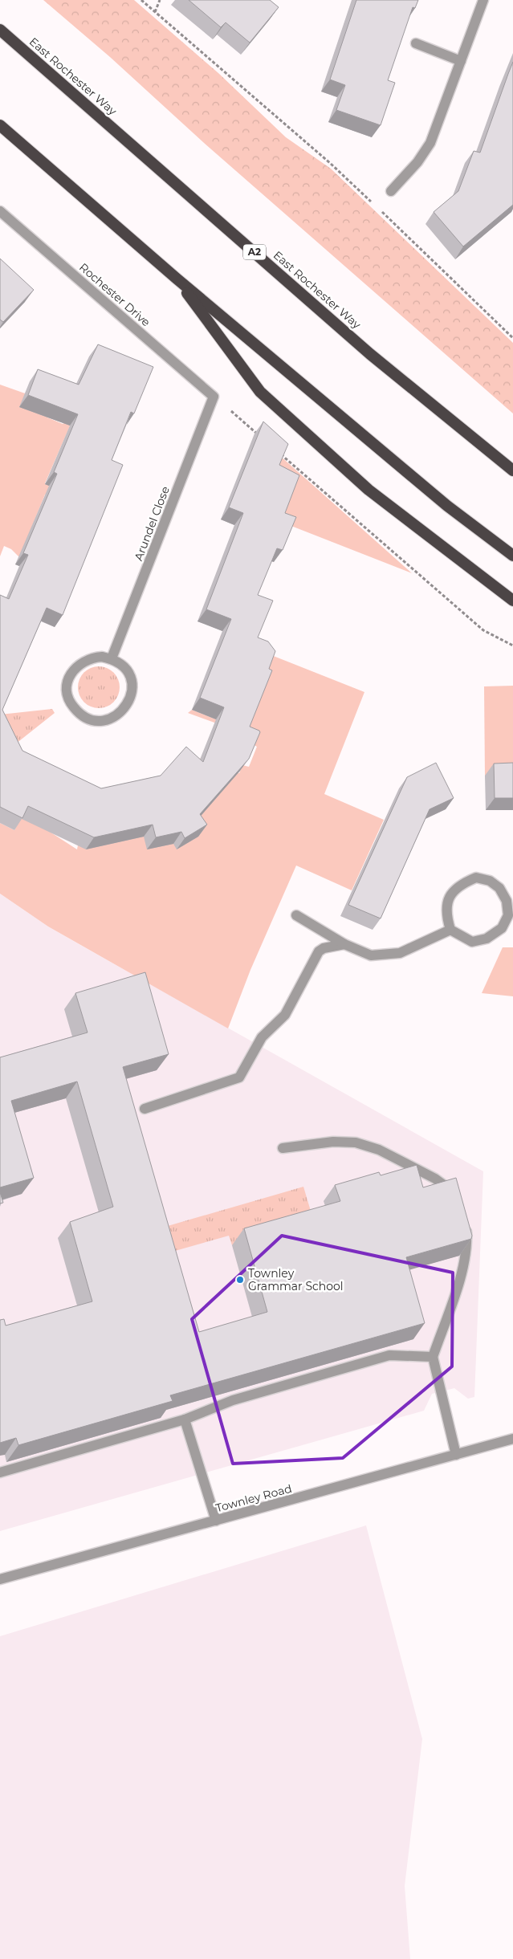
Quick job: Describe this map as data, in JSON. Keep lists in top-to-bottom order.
{
  "streets": {
    "highway": ["East Rochester Way", "A2"],
    "street": ["Rochester Drive", "Arundel Close", "Townley Road"]
  },
  "crossings": [
    ["Rochester Drive", "Arundel Close"]
  ],
  "places": ["Townley Grammar School"]
}
